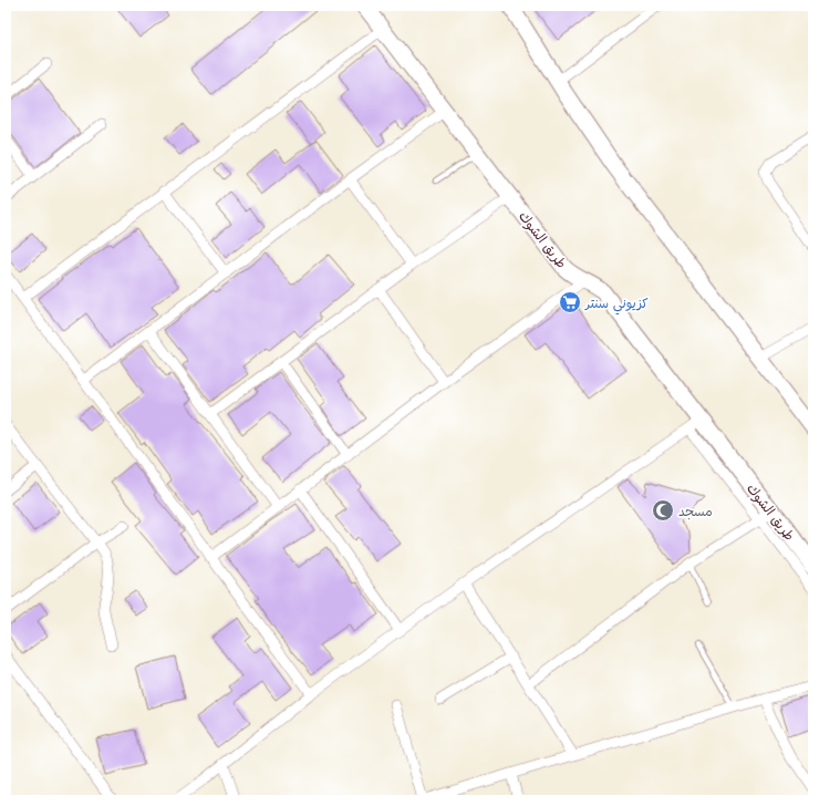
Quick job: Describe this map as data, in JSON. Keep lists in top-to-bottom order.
{
  "streets": {
    "main road": ["طريق الشوك"]
  },
  "places": {
    "supermarket": ["كزيوني سنتر"],
    "mosque": ["مسجد"]
  }
}
